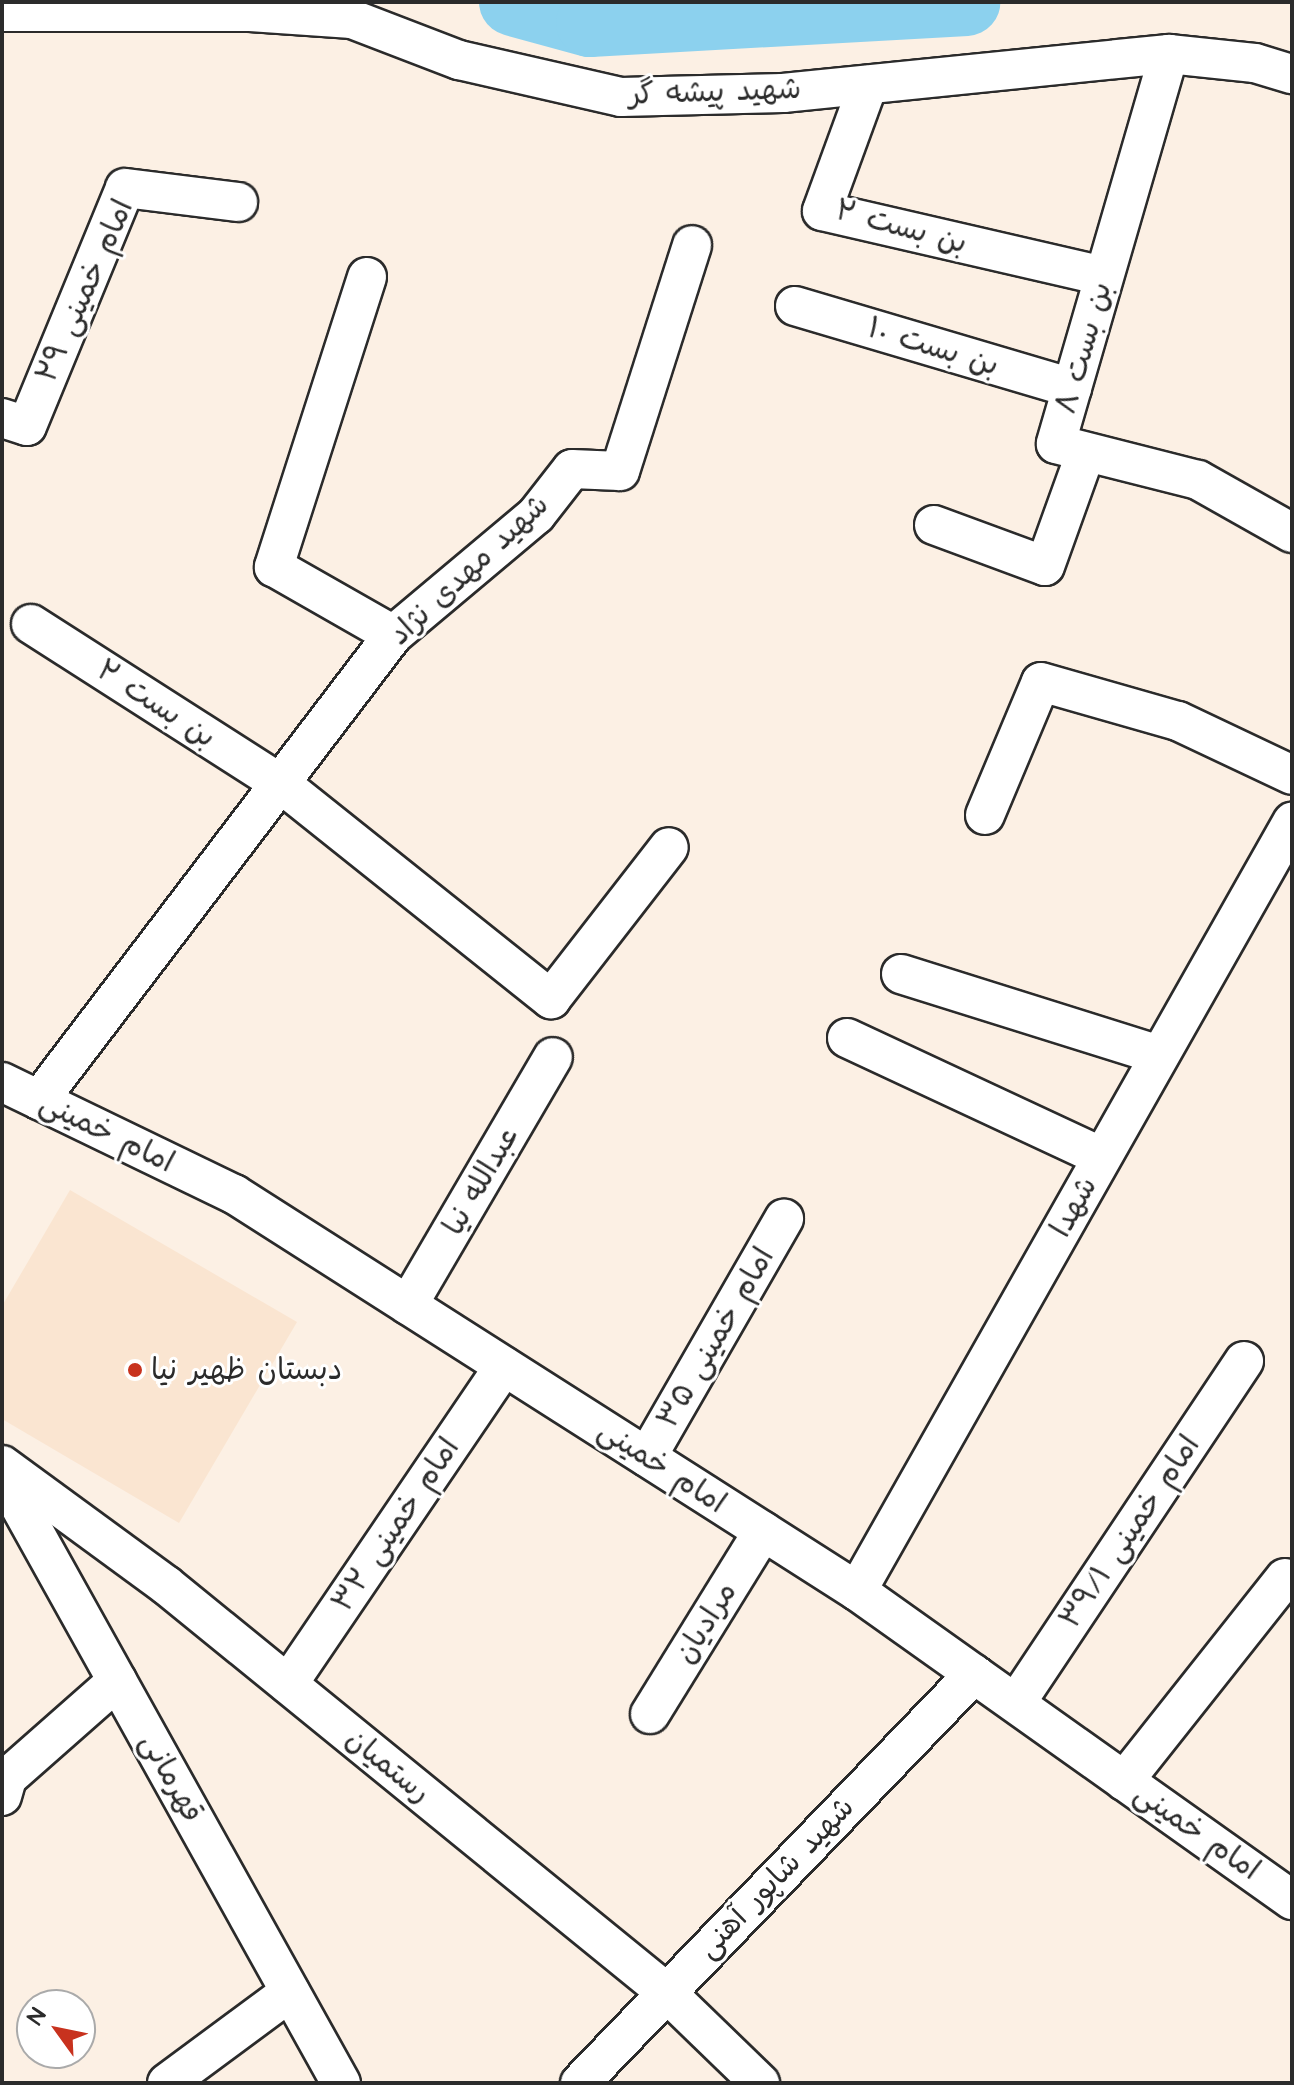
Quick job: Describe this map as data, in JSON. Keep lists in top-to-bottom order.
{
  "streets": {
    "street": [
      "شهید پیشه گر",
      "بن بست ۲",
      "امام خمینی ۲۹",
      "بن بست ۱۰",
      "بن بست ۸",
      "شهید مهدی نژاد",
      "امام خمینی",
      "عبدالله نیا",
      "شهدا",
      "امام خمینی ۳۵",
      "امام خمینی ۳۲",
      "امام خمینی ۳۹/۱",
      "مرادیان",
      "رستمیان",
      "قهرمانی",
      "شهید شاپور آهنی"
    ]
  },
  "crossings": [
    ["شهید پیشه گر", "بن بست ۲"],
    ["شهید پیشه گر", "بن بست ۸"],
    ["بن بست ۲", "بن بست ۸"],
    ["بن بست ۲", "شهید مهدی نژاد"],
    ["بن بست ۱۰", "بن بست ۸"],
    ["شهید مهدی نژاد", "امام خمینی"],
    ["امام خمینی", "عبدالله نیا"],
    ["امام خمینی", "شهدا"],
    ["امام خمینی", "امام خمینی ۳۵"],
    ["امام خمینی", "امام خمینی ۳۲"],
    ["امام خمینی", "امام خمینی ۳۹/۱"],
    ["امام خمینی", "مرادیان"],
    ["امام خمینی", "شهید شاپور آهنی"],
    ["امام خمینی ۳۲", "رستمیان"],
    ["رستمیان", "شهید شاپور آهنی"]
  ],
  "places": ["دبستان ظهیر نیا"],
  "north": "top left"
}
